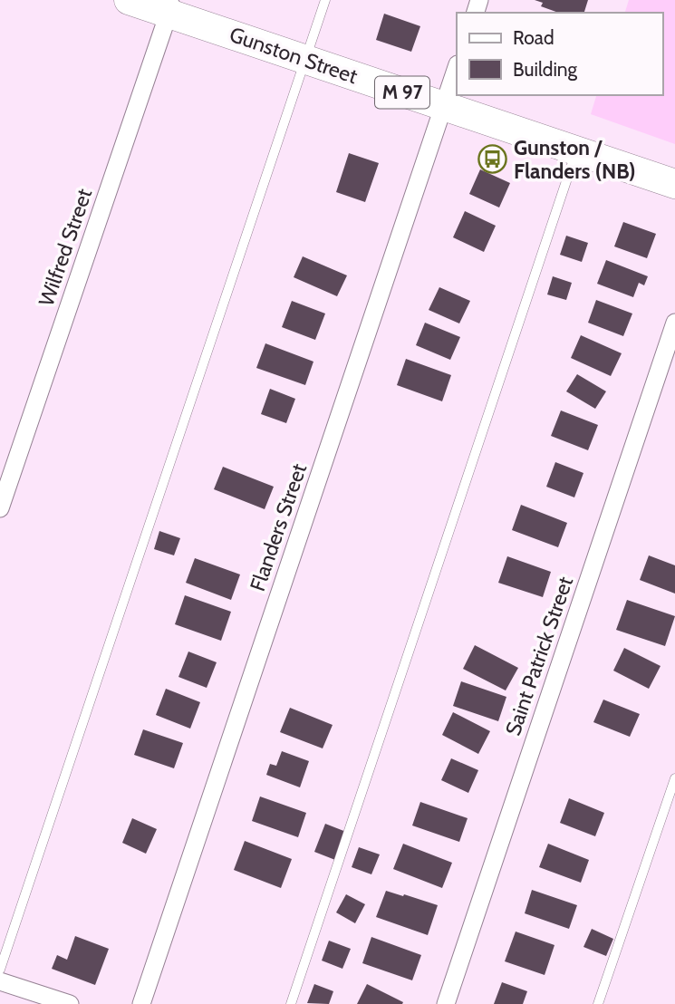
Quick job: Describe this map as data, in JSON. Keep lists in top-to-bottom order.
{
  "streets": {
    "main road": ["Gunston Street", "M 97"],
    "street": ["Wilfred Street", "Flanders Street", "Saint Patrick Street"]
  },
  "crossings": [
    ["Gunston Street", "Wilfred Street"],
    ["Gunston Street", "Flanders Street"]
  ],
  "places": {
    "bus stop": ["Gunston / Flanders (NB)"]
  },
  "legend": ["Road", "Building"]
}
